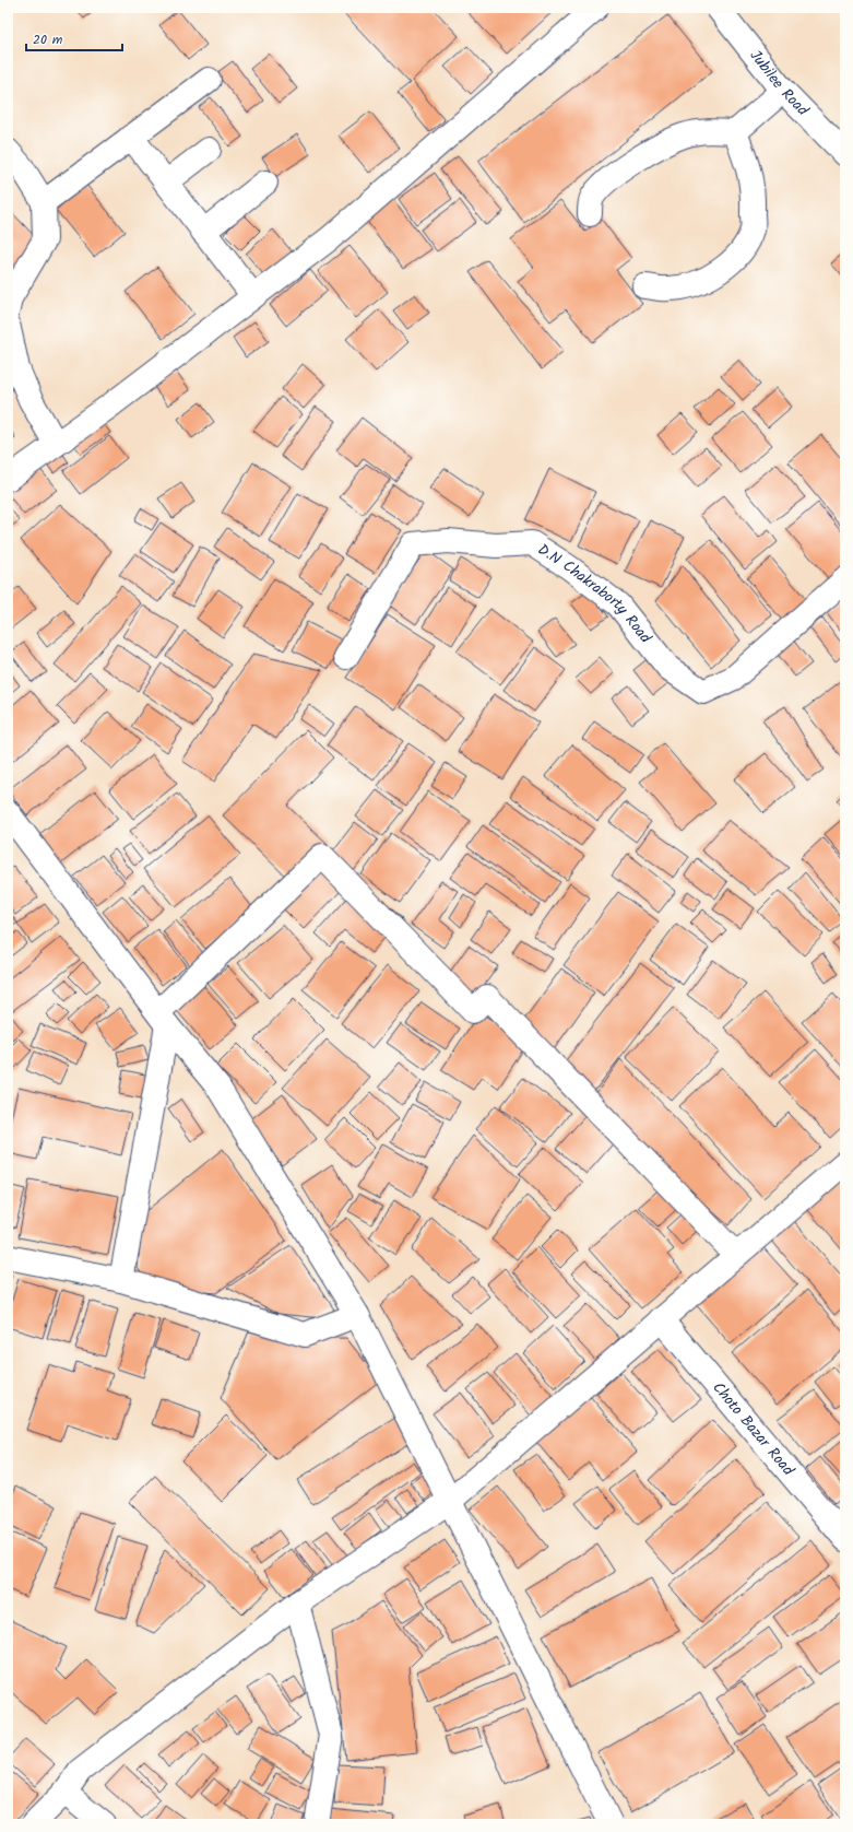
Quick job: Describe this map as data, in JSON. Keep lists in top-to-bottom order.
{
  "streets": {
    "street": ["Jubilee Road", "D.N Chakraborty Road", "Choto Bazar Road"]
  },
  "scale_bar": "20 m"
}
